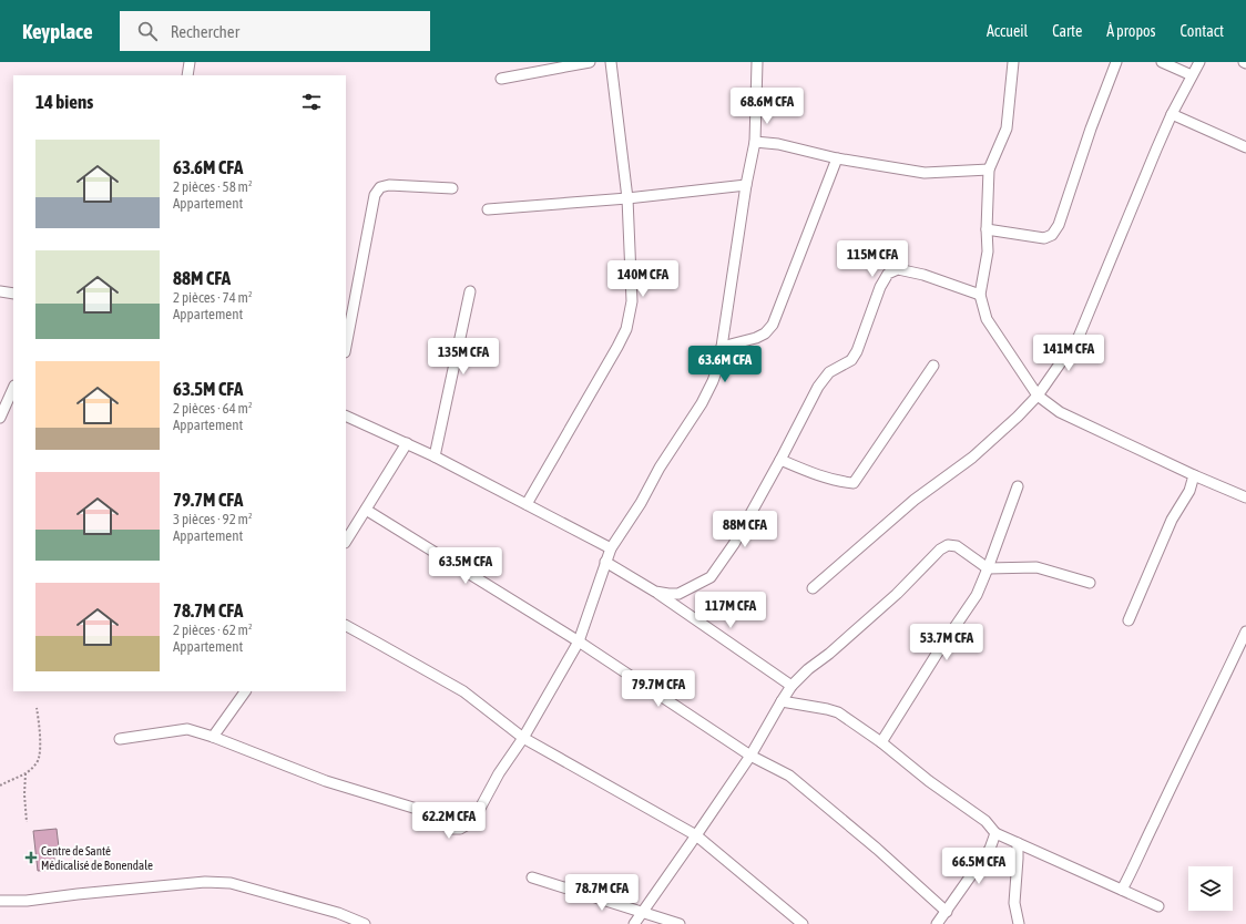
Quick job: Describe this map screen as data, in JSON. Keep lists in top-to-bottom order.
{
  "places": {
    "health": ["Centre de Santé Médicalisé de Bonendale"]
  },
  "page": {
    "header": "Keyplace",
    "search": "Rechercher",
    "nav": [
      "Accueil",
      "Carte",
      "À propos",
      "Contact"
    ],
    "heading": "14 biens",
    "price": [
      "68.6M CFA",
      "115M CFA",
      "140M CFA",
      "141M CFA",
      "135M CFA",
      "63.6M CFA",
      "88M CFA",
      "63.5M CFA",
      "117M CFA",
      "53.7M CFA",
      "79.7M CFA",
      "62.2M CFA",
      "66.5M CFA",
      "78.7M CFA"
    ],
    "list": [
      {
        "name": "63.6M CFA",
        "note": "2 pièces · 58 m² · Appartement"
      },
      {
        "name": "88M CFA",
        "note": "2 pièces · 74 m² · Appartement"
      },
      {
        "name": "63.5M CFA",
        "note": "2 pièces · 64 m² · Appartement"
      },
      {
        "name": "79.7M CFA",
        "note": "3 pièces · 92 m² · Appartement"
      },
      {
        "name": "78.7M CFA",
        "note": "2 pièces · 62 m² · Appartement"
      }
    ]
  }
}
